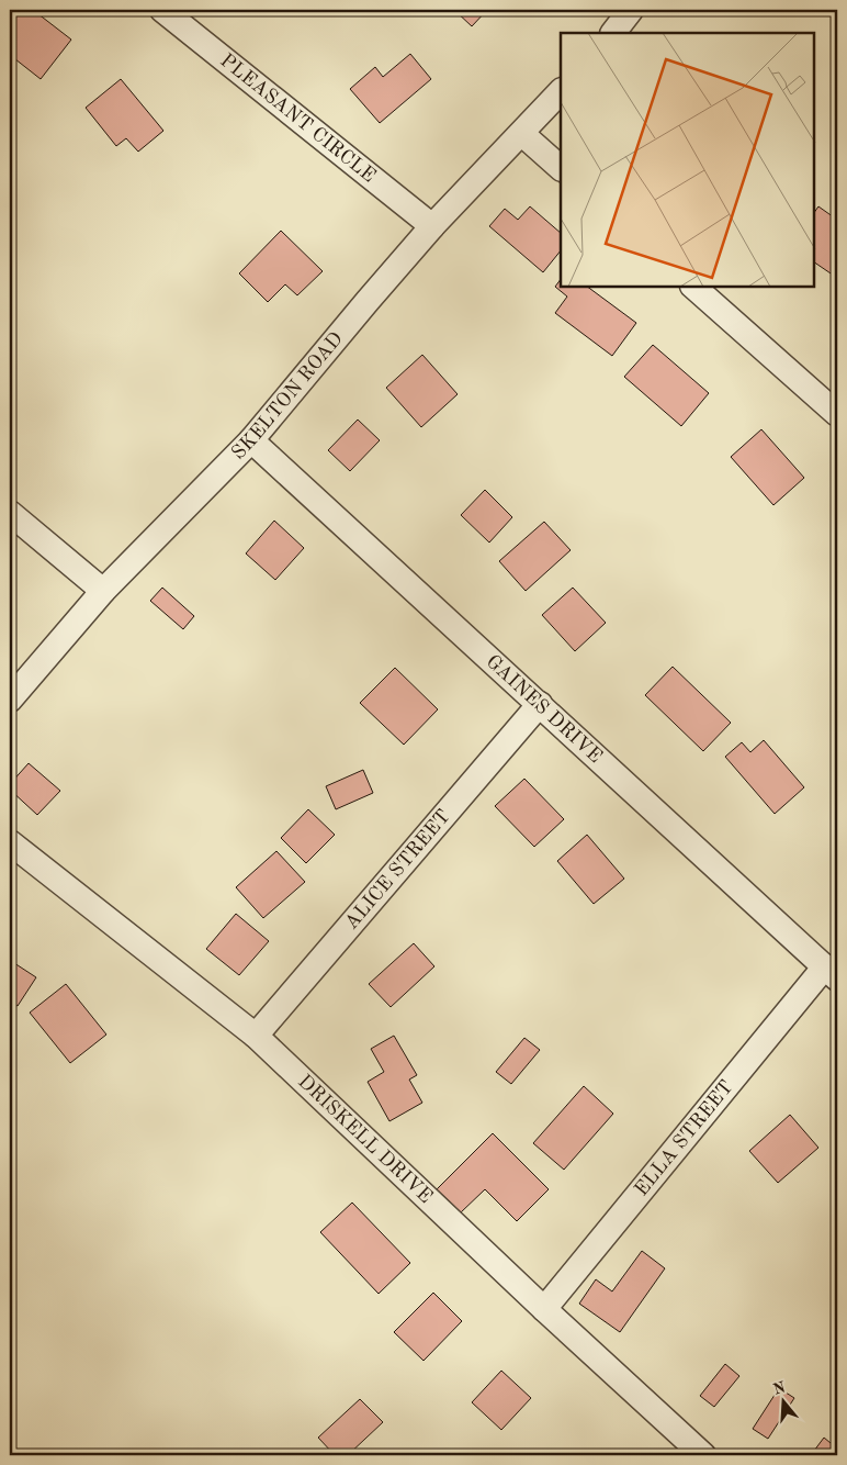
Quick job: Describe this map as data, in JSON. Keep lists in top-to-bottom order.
{
  "streets": {
    "street": [
      "PLEASANT CIRCLE",
      "SKELTON ROAD",
      "GAINES DRIVE",
      "ALICE STREET",
      "ELLA STREET",
      "DRISKELL DRIVE"
    ]
  },
  "crossings": [
    ["PLEASANT CIRCLE", "SKELTON ROAD"],
    ["SKELTON ROAD", "GAINES DRIVE"],
    ["GAINES DRIVE", "ALICE STREET"],
    ["GAINES DRIVE", "ELLA STREET"],
    ["ALICE STREET", "DRISKELL DRIVE"],
    ["ELLA STREET", "DRISKELL DRIVE"]
  ],
  "north": "top"
}
